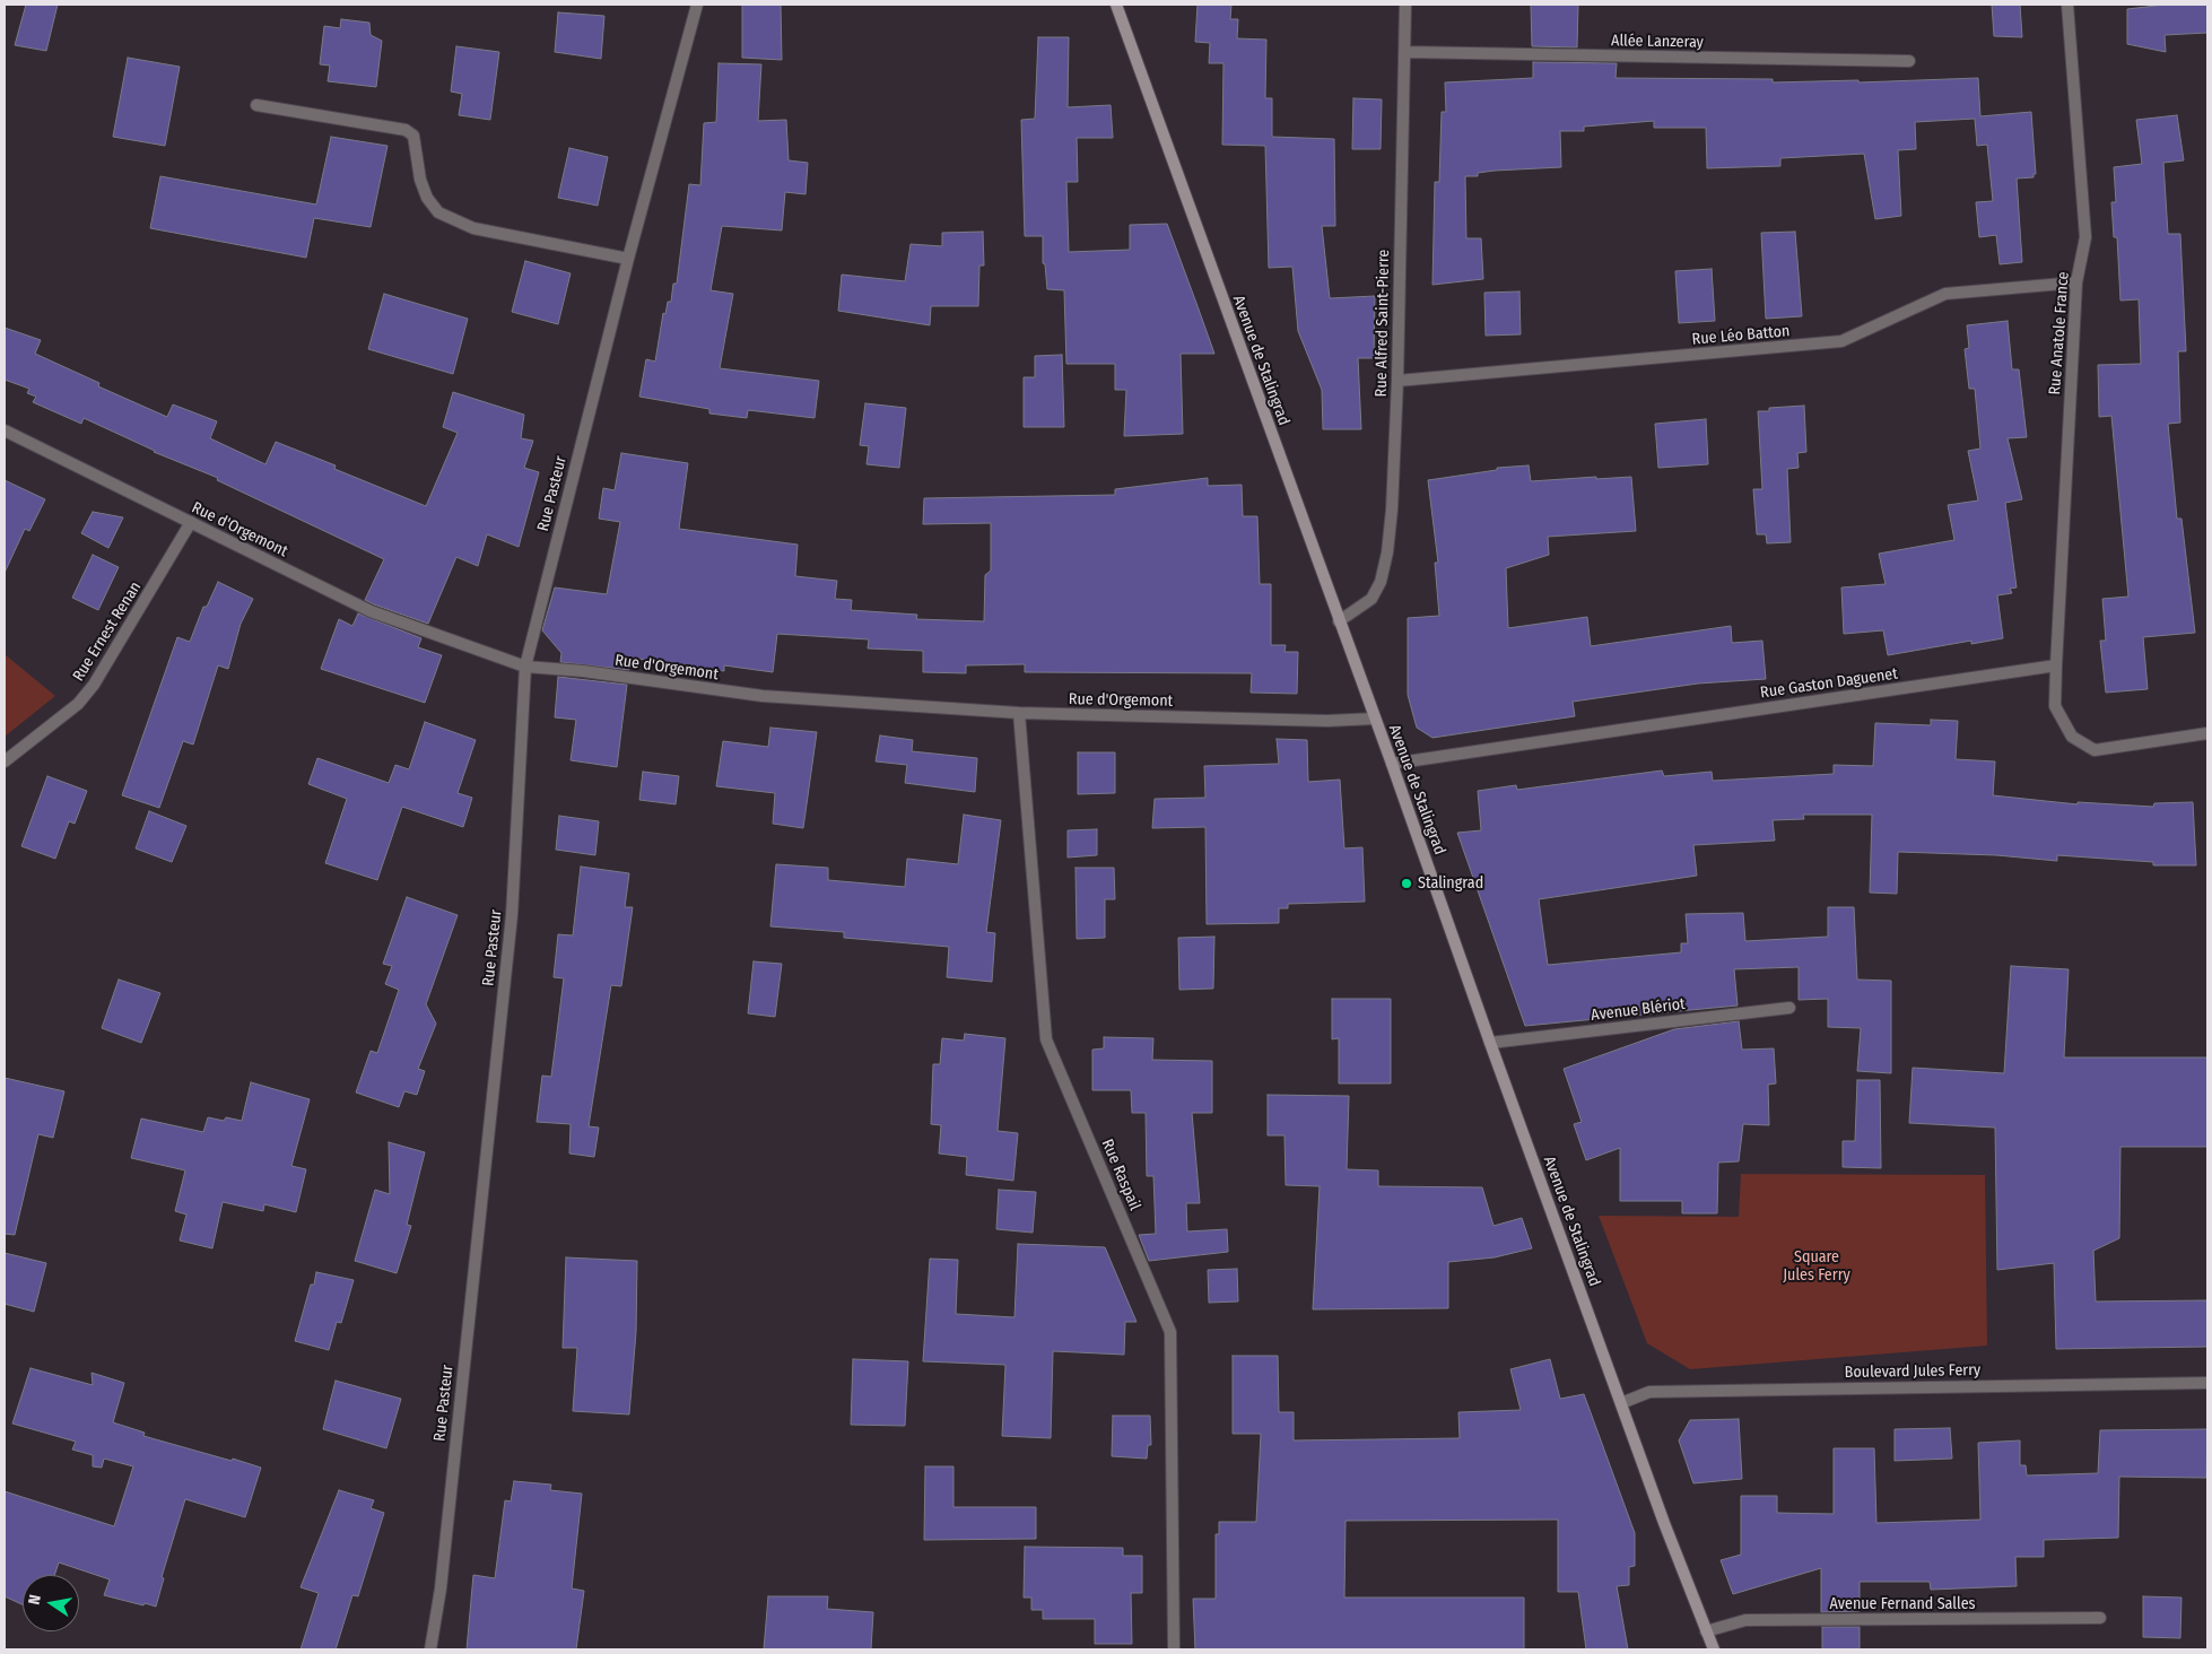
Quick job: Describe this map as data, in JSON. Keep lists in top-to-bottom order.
{
  "streets": {
    "main road": ["Avenue de Stalingrad"],
    "street": [
      "Allée Lanzeray",
      "Rue Alfred Saint-Pierre",
      "Rue Anatole France",
      "Rue Léo Batton",
      "Rue Pasteur",
      "Rue d'Orgemont",
      "Rue Ernest Renan",
      "Rue Gaston Daguenet",
      "Avenue Blériot",
      "Rue Raspail",
      "Boulevard Jules Ferry",
      "Avenue Fernand Salles"
    ]
  },
  "crossings": [
    ["Allée Lanzeray", "Rue Alfred Saint-Pierre"],
    ["Rue Alfred Saint-Pierre", "Rue Léo Batton"],
    ["Rue Alfred Saint-Pierre", "Avenue de Stalingrad"],
    ["Rue Anatole France", "Rue Léo Batton"],
    ["Rue Anatole France", "Rue Gaston Daguenet"],
    ["Avenue de Stalingrad", "Rue d'Orgemont"],
    ["Avenue de Stalingrad", "Rue Gaston Daguenet"],
    ["Avenue de Stalingrad", "Avenue Blériot"],
    ["Avenue de Stalingrad", "Boulevard Jules Ferry"],
    ["Avenue de Stalingrad", "Avenue Fernand Salles"],
    ["Rue Pasteur", "Rue d'Orgemont"],
    ["Rue d'Orgemont", "Rue Ernest Renan"],
    ["Rue d'Orgemont", "Rue Raspail"]
  ],
  "parks": ["Square Jules Ferry"],
  "places": ["Stalingrad"],
  "north": "left"
}
